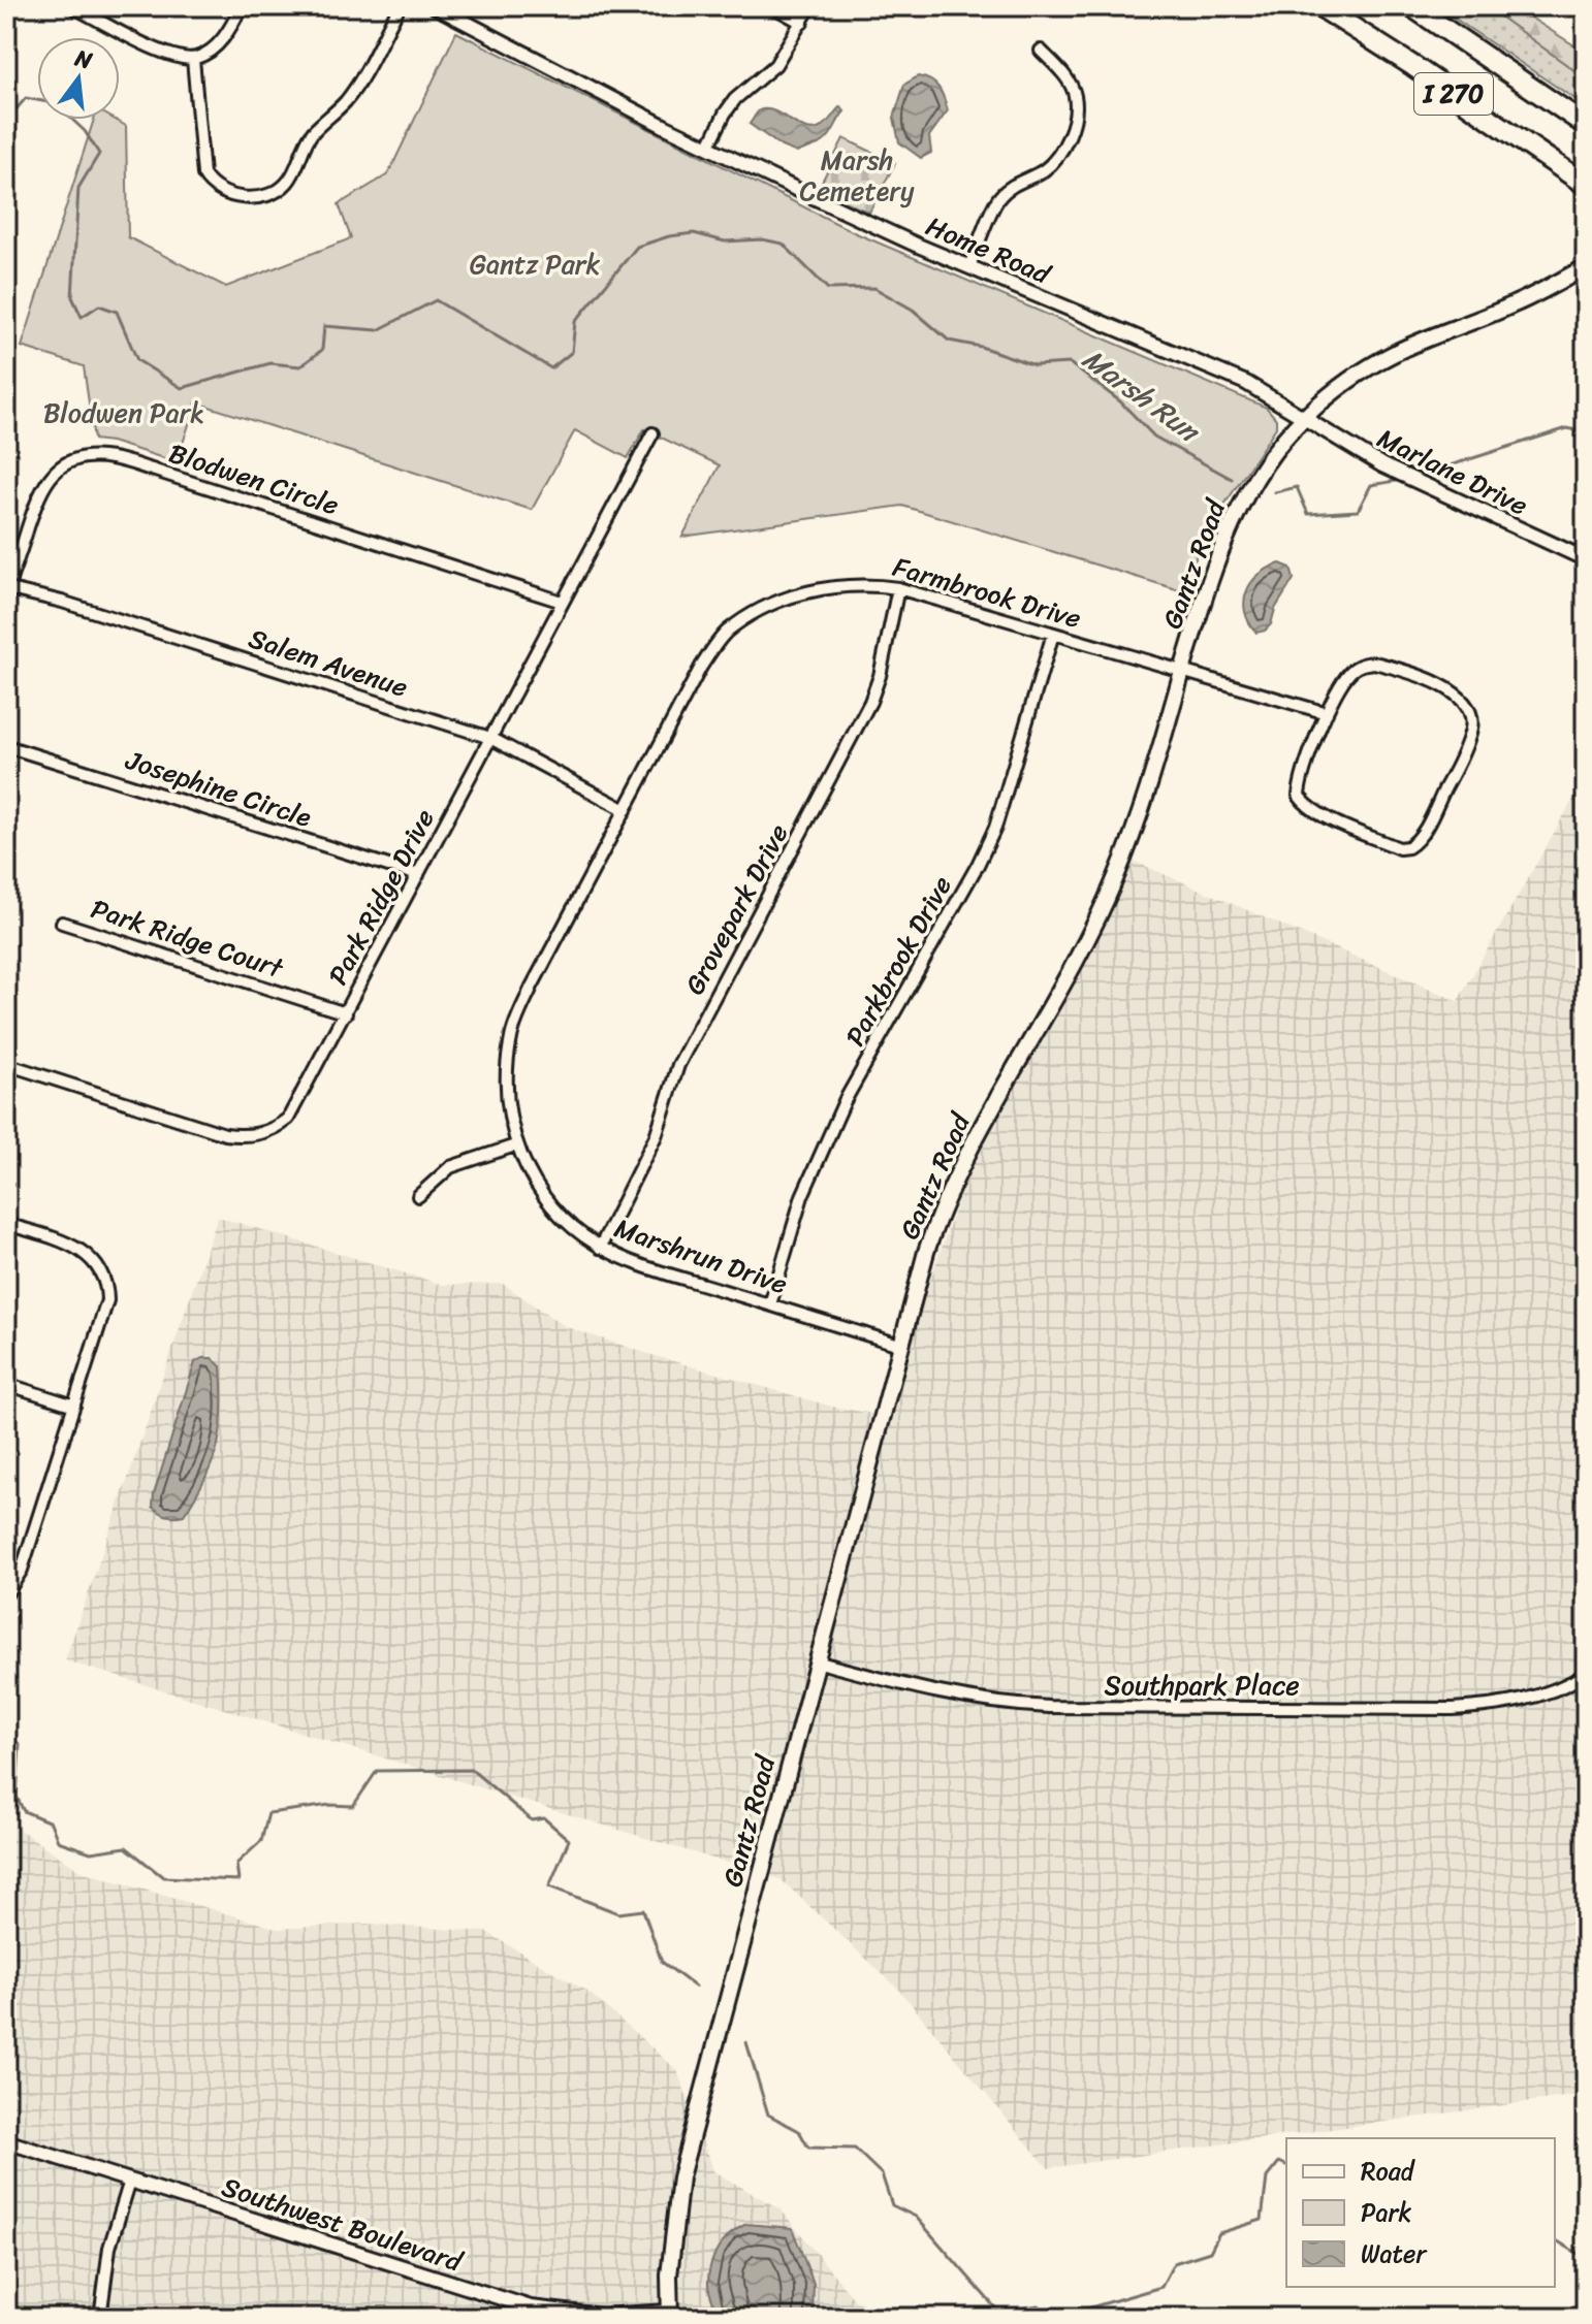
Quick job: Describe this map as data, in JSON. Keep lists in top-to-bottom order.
{
  "streets": {
    "highway": ["I 270"],
    "main road": ["Gantz Road"],
    "street": [
      "Home Road",
      "Marlane Drive",
      "Blodwen Circle",
      "Farmbrook Drive",
      "Salem Avenue",
      "Josephine Circle",
      "Park Ridge Drive",
      "Grovepark Drive",
      "Park Ridge Court",
      "Parkbrook Drive",
      "Marshrun Drive",
      "Southpark Place",
      "Southwest Boulevard"
    ]
  },
  "crossings": [
    ["Home Road", "Marlane Drive"],
    ["Home Road", "Gantz Road"],
    ["Marlane Drive", "Gantz Road"],
    ["Blodwen Circle", "Salem Avenue"],
    ["Blodwen Circle", "Park Ridge Drive"],
    ["Gantz Road", "Farmbrook Drive"],
    ["Gantz Road", "Marshrun Drive"],
    ["Gantz Road", "Southpark Place"],
    ["Gantz Road", "Southwest Boulevard"],
    ["Farmbrook Drive", "Salem Avenue"],
    ["Farmbrook Drive", "Grovepark Drive"],
    ["Farmbrook Drive", "Parkbrook Drive"],
    ["Farmbrook Drive", "Marshrun Drive"],
    ["Salem Avenue", "Park Ridge Drive"],
    ["Josephine Circle", "Park Ridge Drive"],
    ["Park Ridge Drive", "Park Ridge Court"],
    ["Grovepark Drive", "Marshrun Drive"],
    ["Parkbrook Drive", "Marshrun Drive"]
  ],
  "water": ["Marsh Run"],
  "parks": ["Marsh Cemetery", "Gantz Park", "Blodwen Park"],
  "legend": ["Road", "Park", "Water"],
  "north": "top"
}
